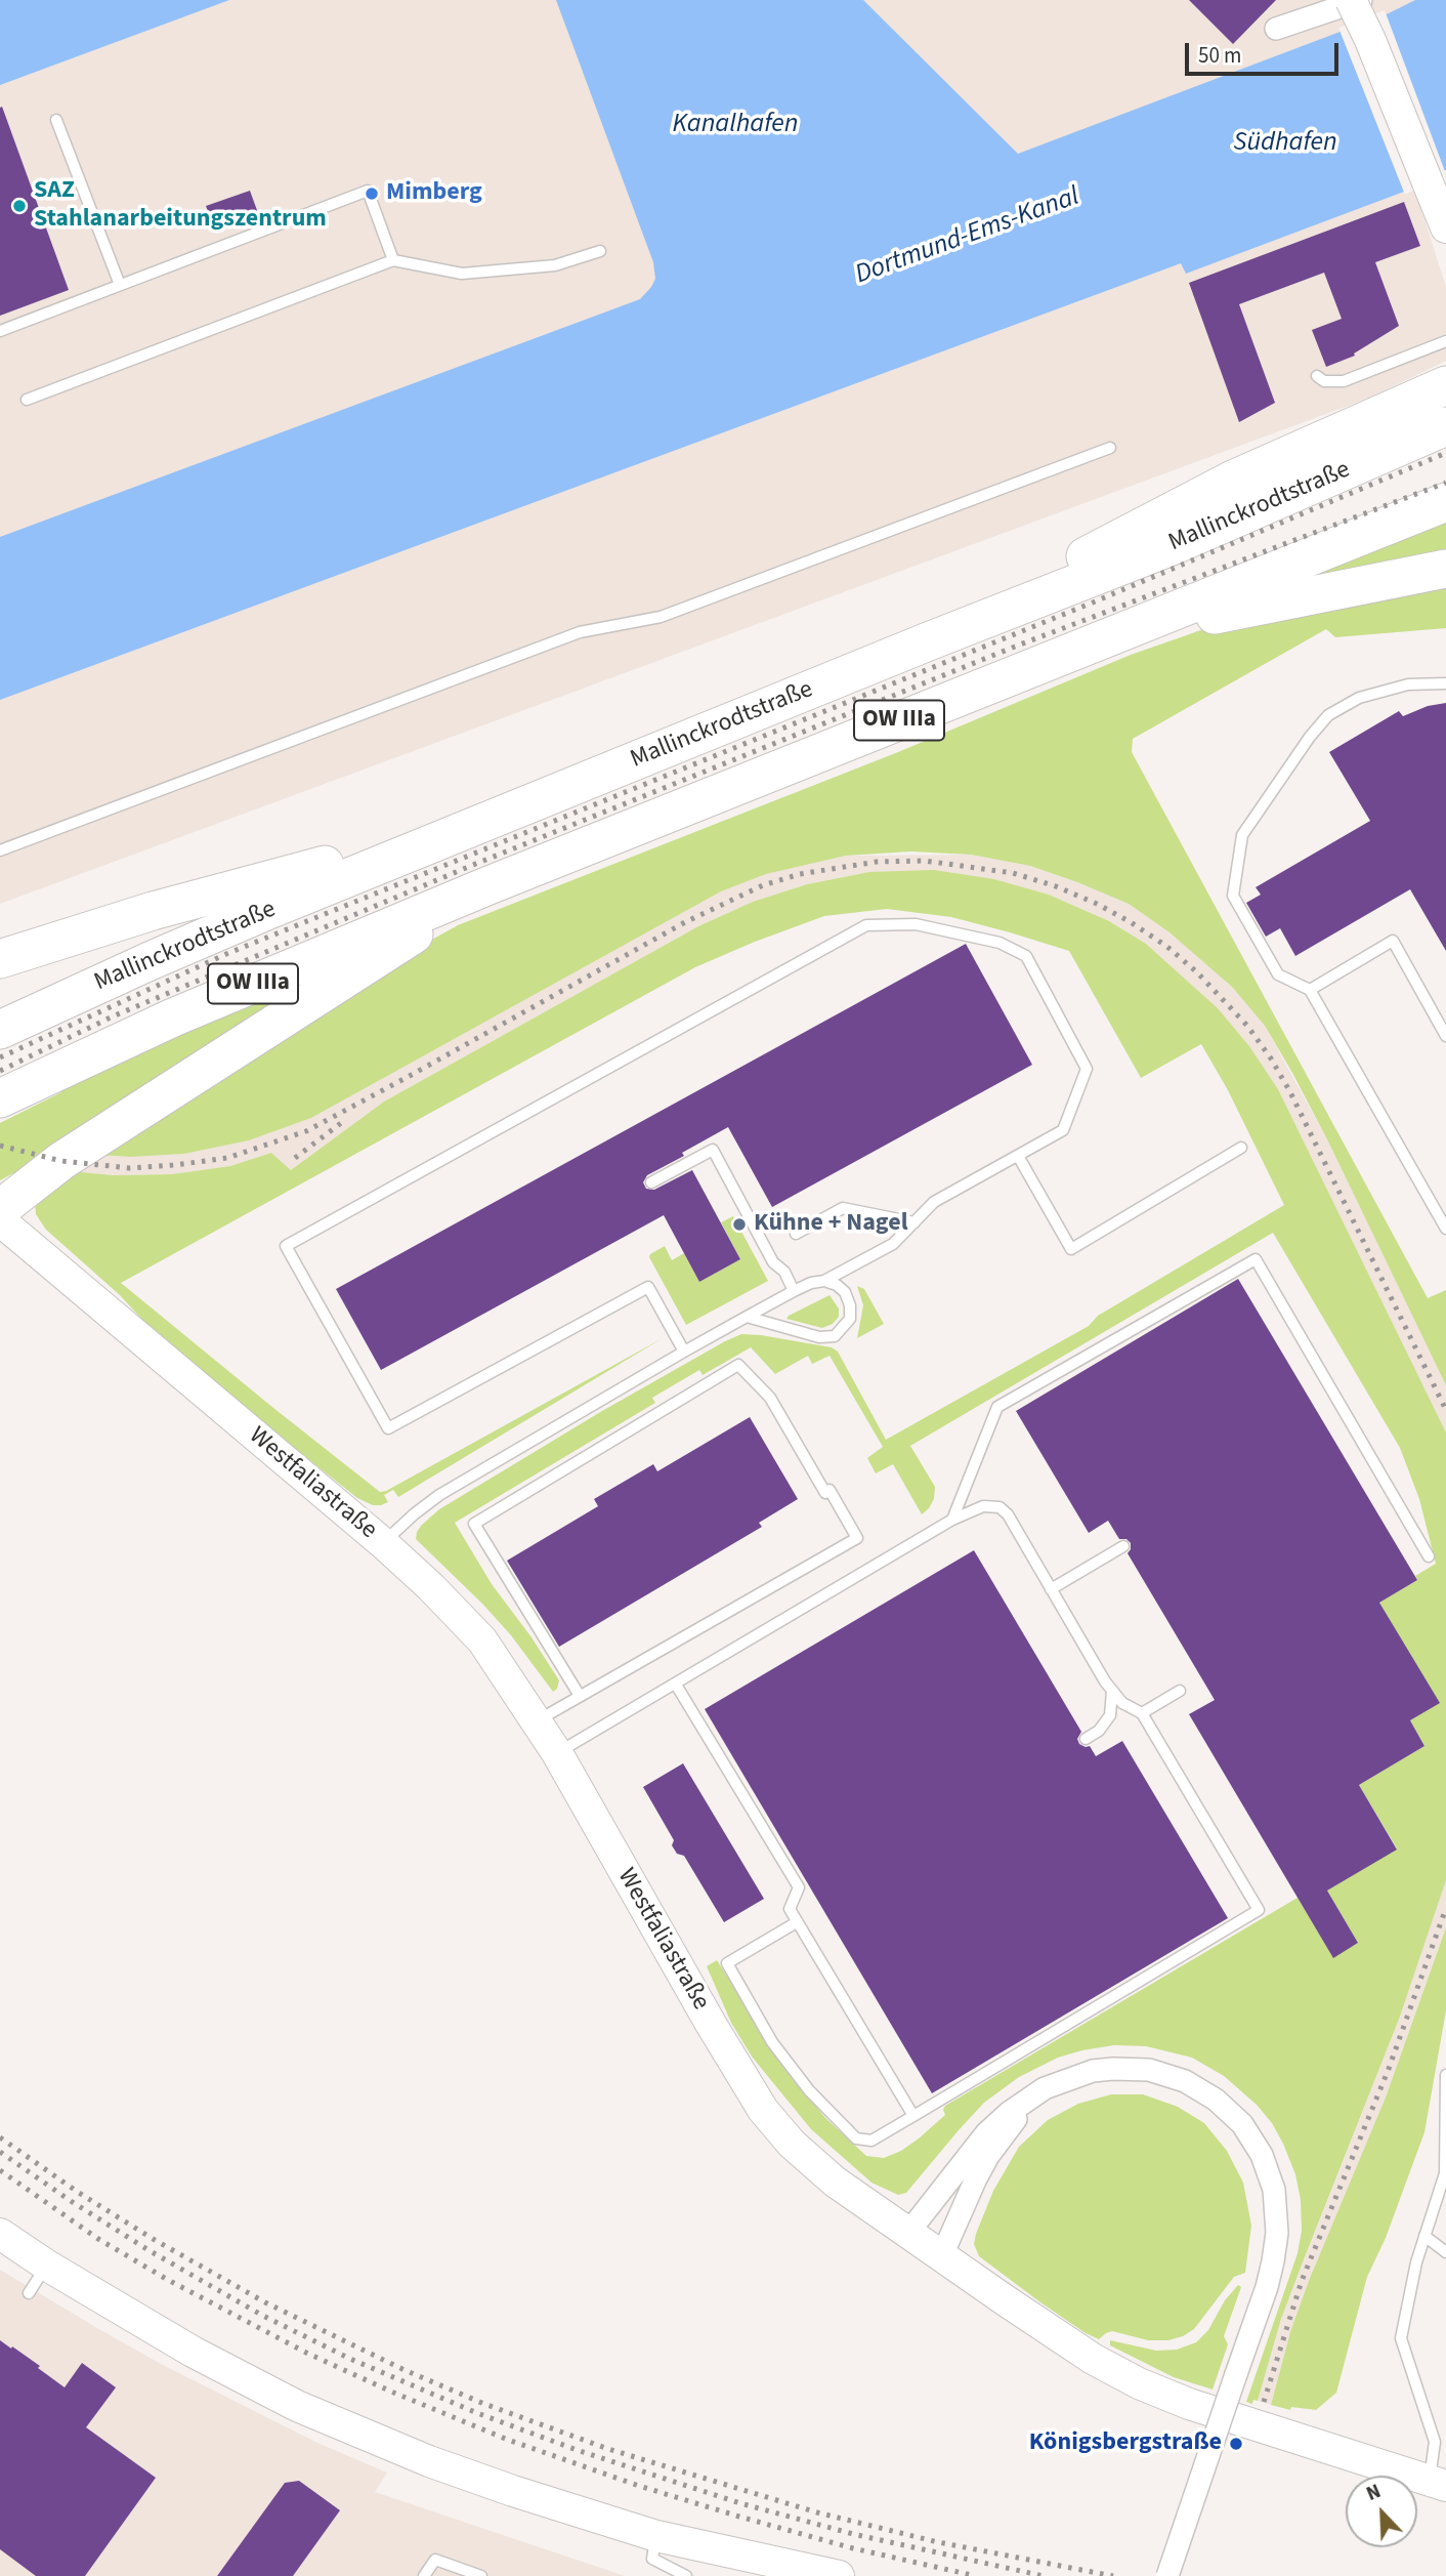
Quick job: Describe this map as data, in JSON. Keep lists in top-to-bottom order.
{
  "streets": {
    "highway": ["Mallinckrodtstraße", "OW IIIa"],
    "street": ["Westfaliastraße"]
  },
  "water": ["Kanalhafen", "Südhafen", "Dortmund-Ems-Kanal"],
  "places": [
    "Mimberg",
    "SAZ Stahlanarbeitungszentrum",
    "Kühne + Nagel",
    "Königsbergstraße"
  ],
  "scale_bar": "50 m",
  "north": "top left"
}
